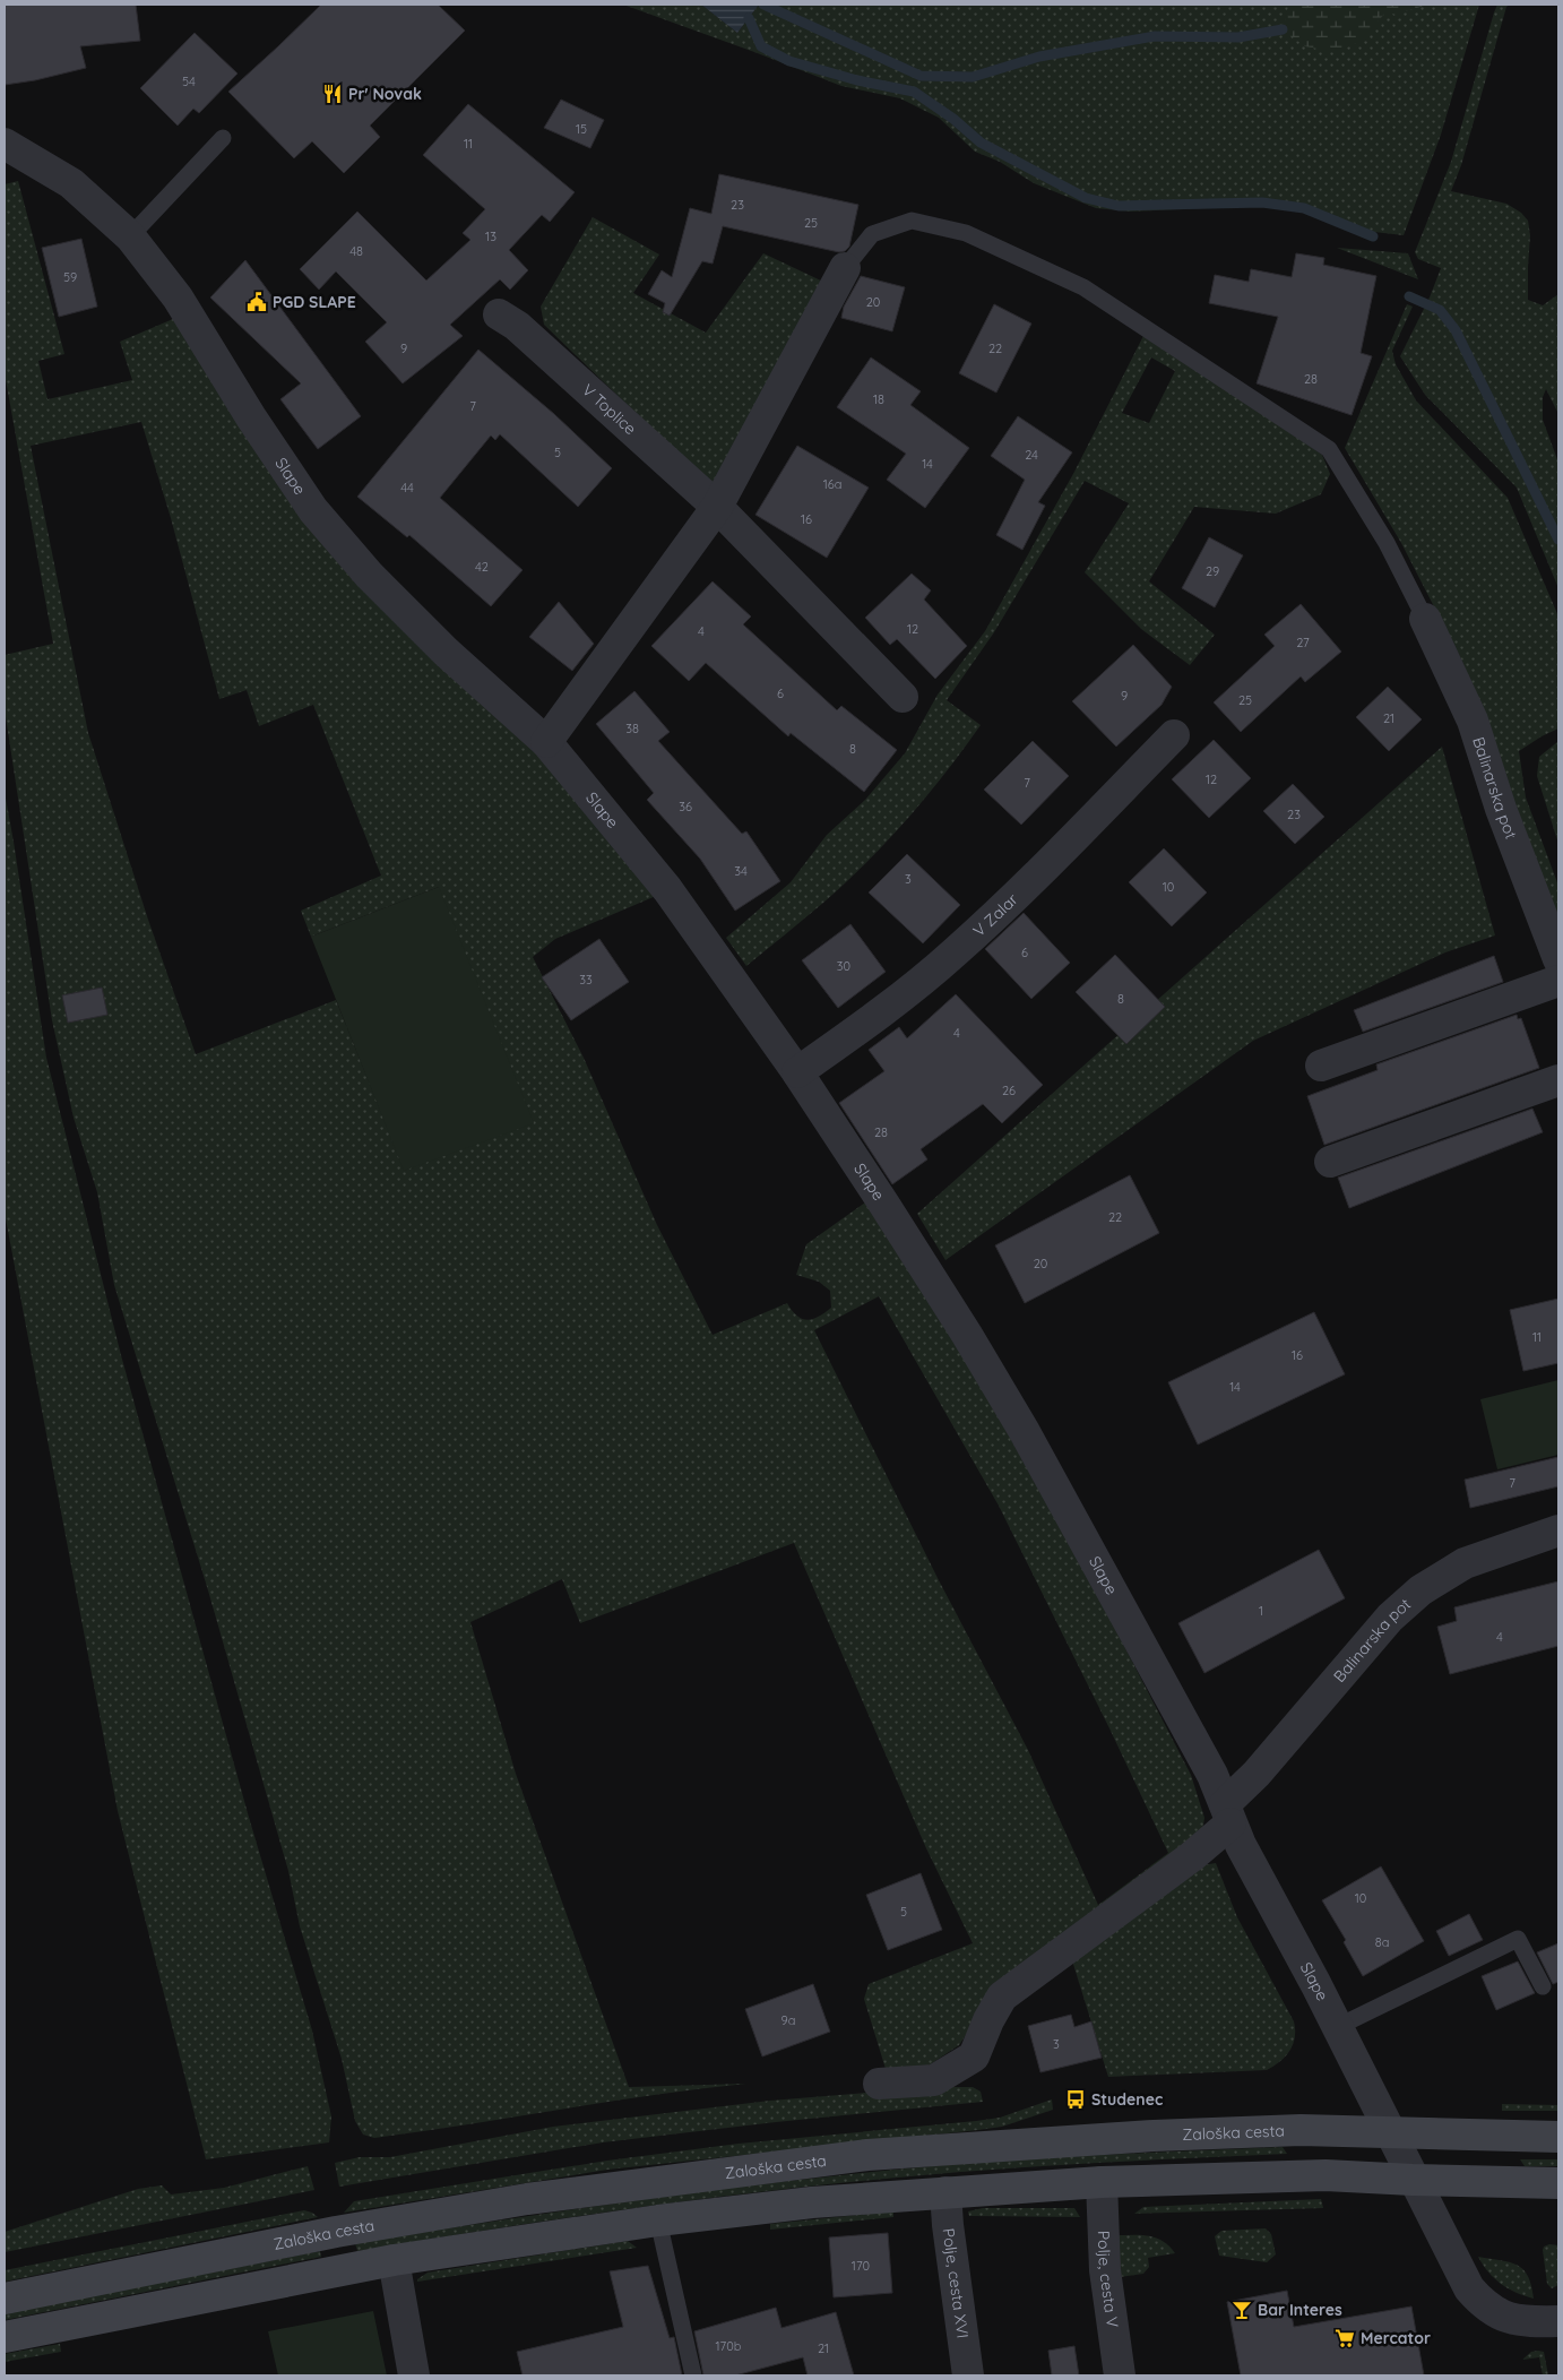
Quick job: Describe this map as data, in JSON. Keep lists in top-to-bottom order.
{
  "streets": {
    "main road": ["Zaloška cesta"],
    "street": [
      "V Toplice",
      "Slape",
      "Balinarska pot",
      "V Zalar",
      "Polje, cesta V",
      "Polje, cesta XVI"
    ]
  },
  "crossings": [
    ["Slape", "Balinarska pot"],
    ["Slape", "V Zalar"],
    ["Slape", "Zaloška cesta"]
  ],
  "places": {
    "restaurant": ["Pr' Novak"],
    "public building": ["PGD SLAPE"],
    "bus stop": ["Studenec"],
    "bar": ["Bar Interes"],
    "supermarket": ["Mercator"]
  },
  "house_numbers": [
    "54",
    "15",
    "11",
    "23",
    "25",
    "13",
    "48",
    "59",
    "20",
    "9",
    "22",
    "28",
    "18",
    "7",
    "5",
    "24",
    "14",
    "16a",
    "44",
    "16",
    "42",
    "29",
    "12",
    "4",
    "27",
    "6",
    "9",
    "25",
    "21",
    "38",
    "8",
    "12",
    "7",
    "36",
    "23",
    "34",
    "3",
    "10",
    "6",
    "30",
    "33",
    "8",
    "4",
    "26",
    "28",
    "22",
    "20",
    "11",
    "16",
    "14",
    "7",
    "1",
    "4",
    "10",
    "5",
    "8a",
    "9a",
    "3",
    "170",
    "170b",
    "21"
  ]
}
